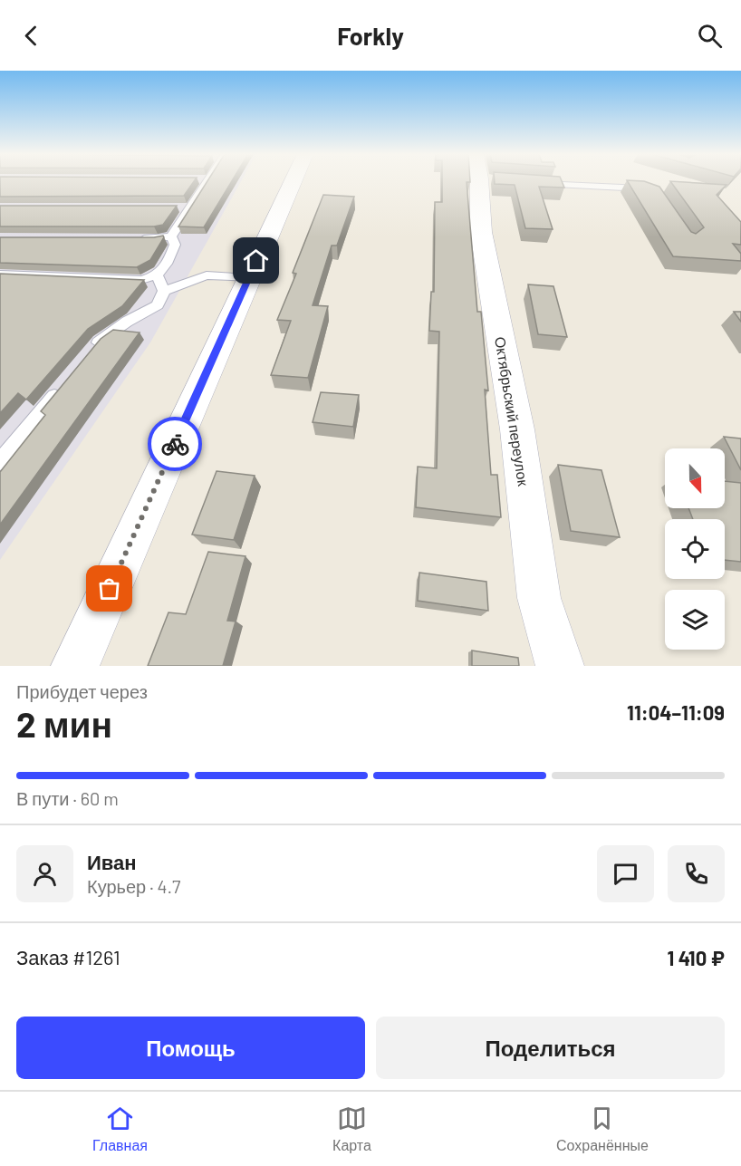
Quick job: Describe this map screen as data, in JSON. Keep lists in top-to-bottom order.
{
  "streets": {
    "street": ["Октябрьский переулок"]
  },
  "north": "bottom",
  "page": {
    "header": "Forkly",
    "heading": ["2 мин", "Прибудет через", "11:04–11:09"],
    "panel": [
      "Иван",
      "Курьер · 4.7",
      "Заказ #1261",
      "1 410 ₽"
    ],
    "bar": "В пути · 60 m",
    "buttons": ["Помощь", "Поделиться"],
    "tabs": ["Главная", "Карта", "Сохранённые"]
  }
}
